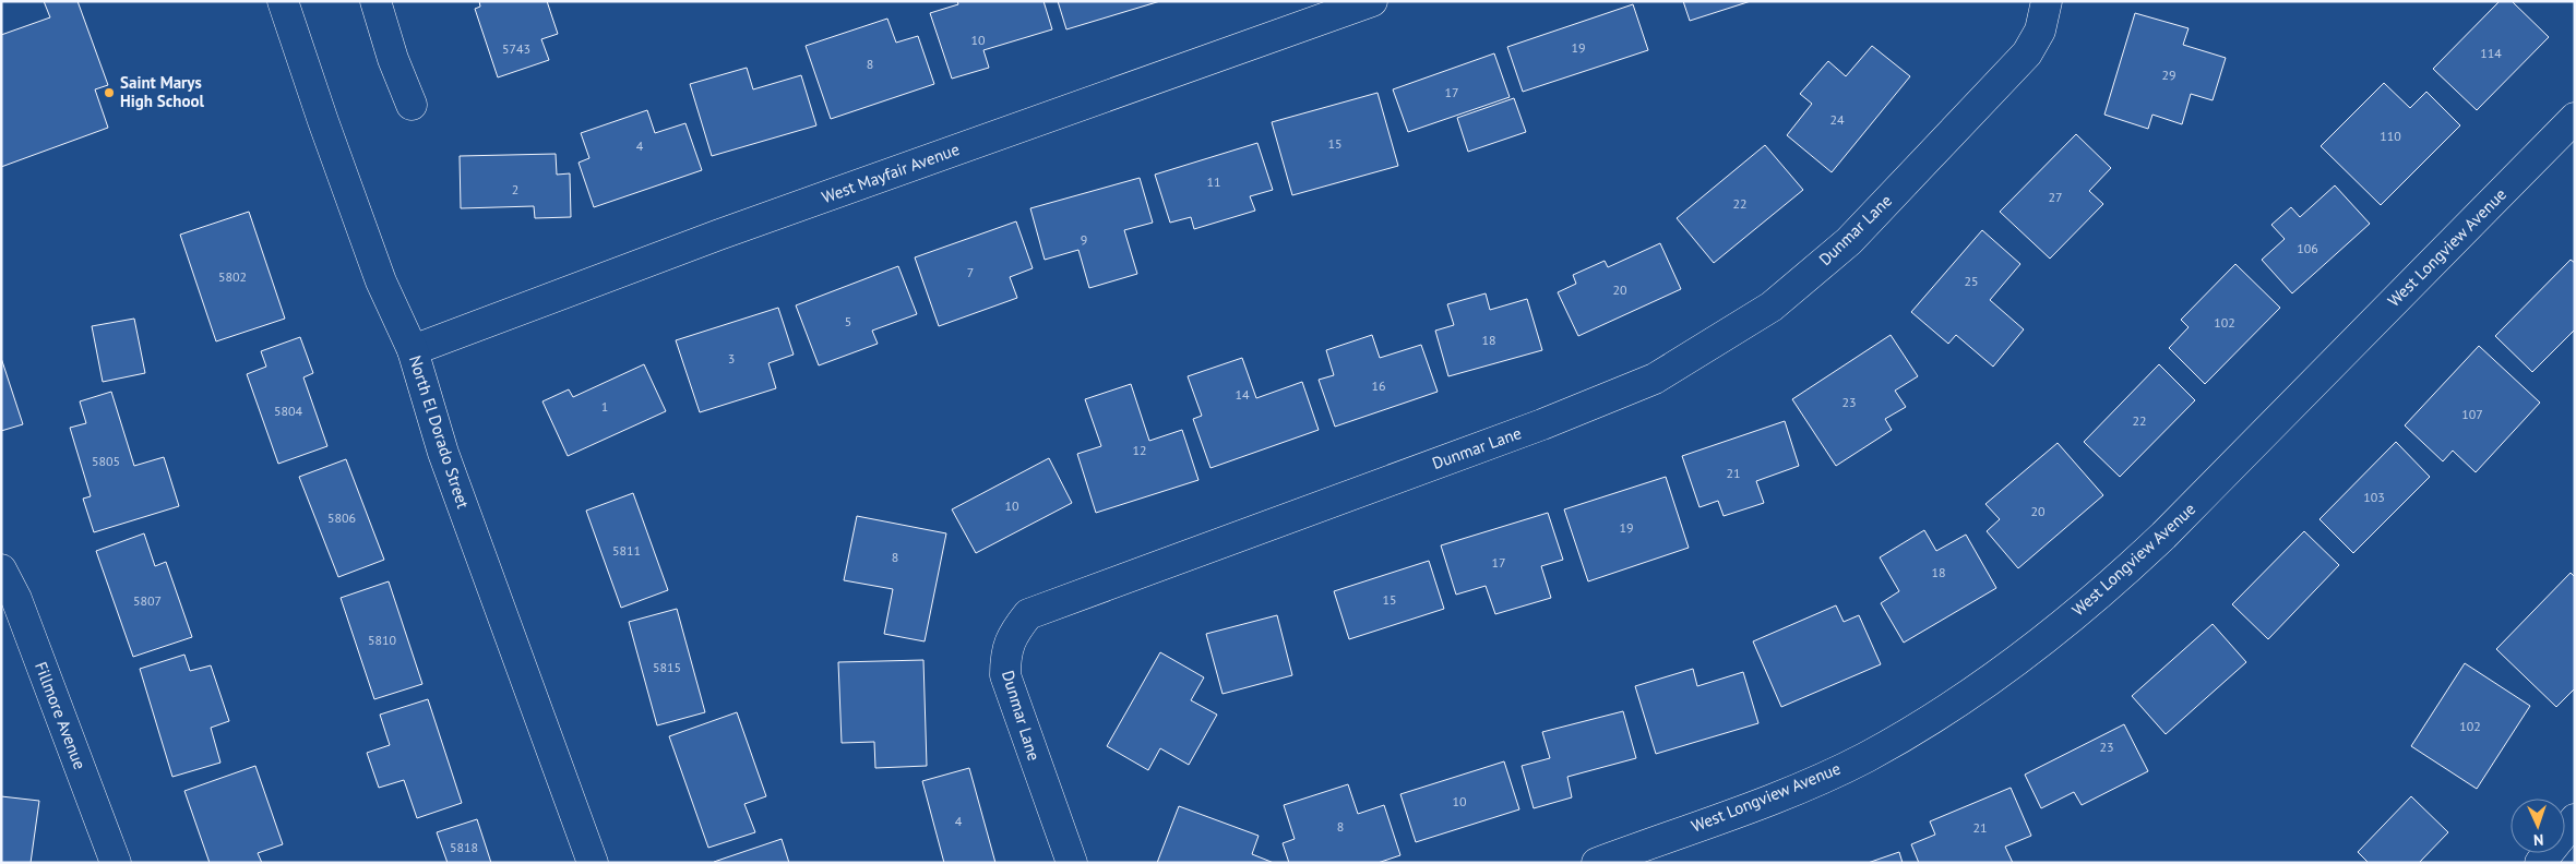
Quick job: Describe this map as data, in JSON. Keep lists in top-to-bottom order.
{
  "streets": {
    "street": [
      "West Mayfair Avenue",
      "Dunmar Lane",
      "West Longview Avenue",
      "North El Dorado Street",
      "Fillmore Avenue"
    ]
  },
  "crossings": [
    ["West Mayfair Avenue", "North El Dorado Street"]
  ],
  "places": ["Saint Marys High School"],
  "house_numbers": [
    "10",
    "19",
    "5743",
    "114",
    "8",
    "29",
    "17",
    "24",
    "110",
    "15",
    "4",
    "11",
    "2",
    "27",
    "22",
    "9",
    "106",
    "7",
    "5802",
    "25",
    "20",
    "5",
    "102",
    "18",
    "3",
    "16",
    "14",
    "23",
    "1",
    "5804",
    "107",
    "22",
    "12",
    "5805",
    "21",
    "103",
    "10",
    "20",
    "5806",
    "19",
    "5811",
    "8",
    "17",
    "18",
    "15",
    "5807",
    "5810",
    "5815",
    "102",
    "23",
    "10",
    "4",
    "8",
    "21",
    "5818"
  ],
  "north": "bottom"
}
